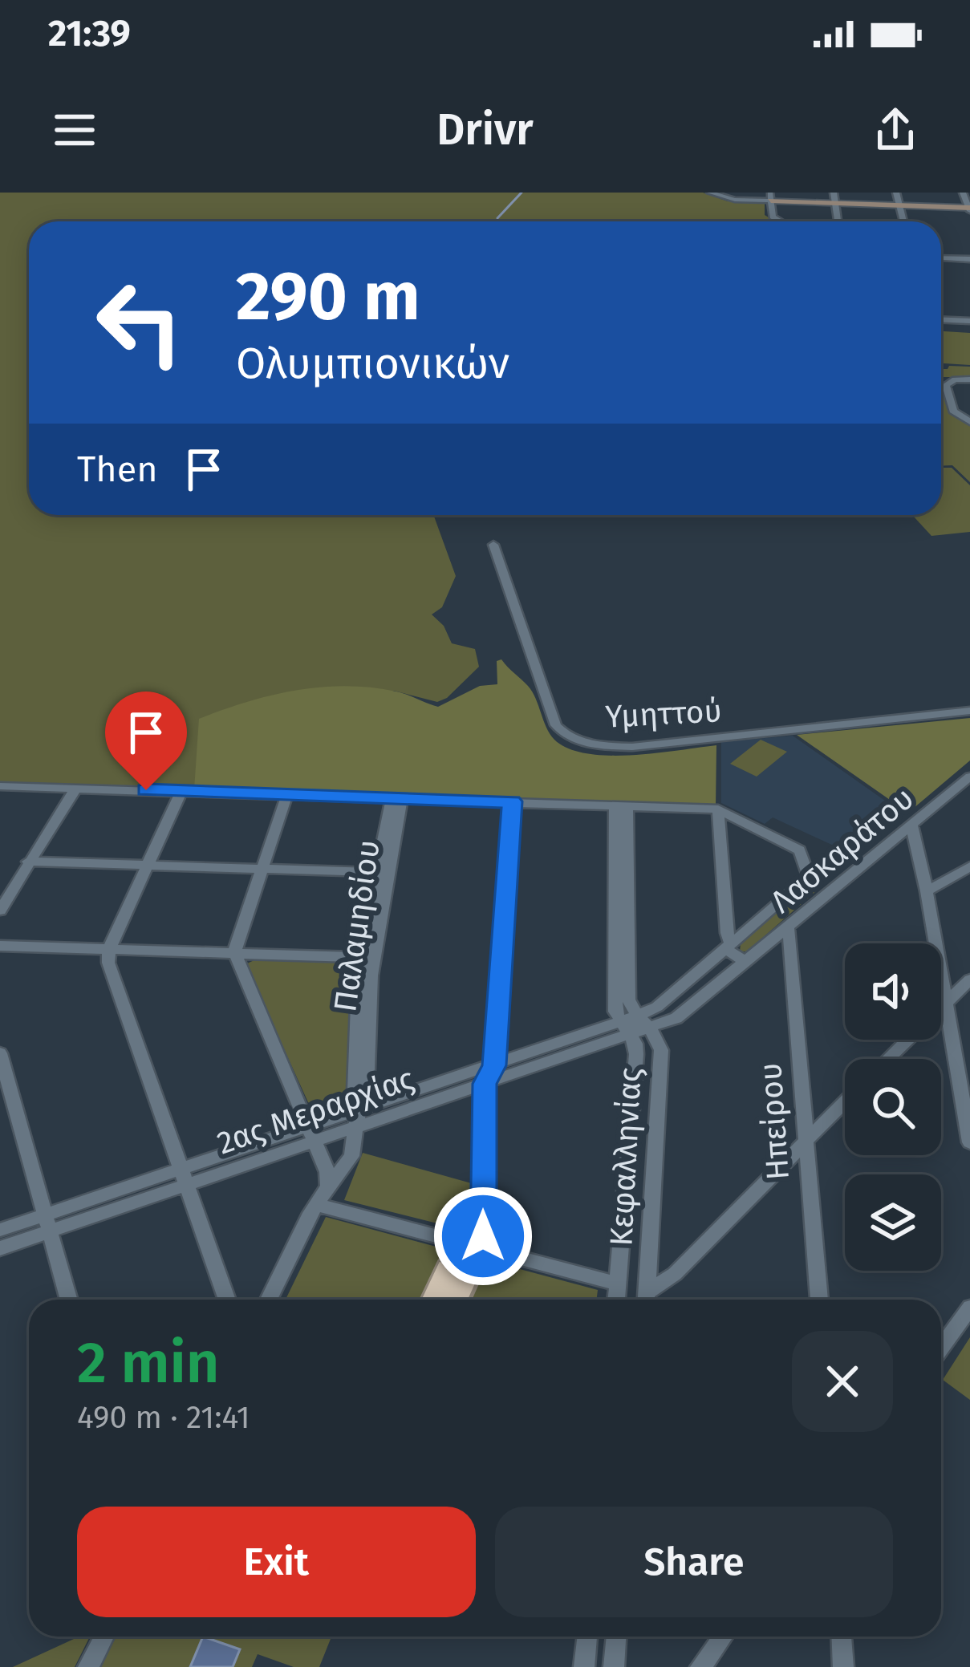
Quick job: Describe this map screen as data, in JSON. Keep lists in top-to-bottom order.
{
  "streets": {
    "street": [
      "Υμηττού",
      "Λασκαράτου",
      "Παλαμηδίου",
      "2ας Μεραρχίας",
      "Ηπείρου",
      "Κεφαλληνίας"
    ]
  },
  "crossings": [
    ["Λασκαράτου", "2ας Μεραρχίας"],
    ["Λασκαράτου", "Ηπείρου"],
    ["Λασκαράτου", "Κεφαλληνίας"],
    ["Παλαμηδίου", "2ας Μεραρχίας"],
    ["2ας Μεραρχίας", "Κεφαλληνίας"]
  ],
  "page": {
    "status": "21:39",
    "header": "Drivr",
    "turn": ["290 m", "Ολυμπιονικών"],
    "then": "Then",
    "heading": ["2 min", "490 m · 21:41"],
    "buttons": ["Exit", "Share"]
  }
}
